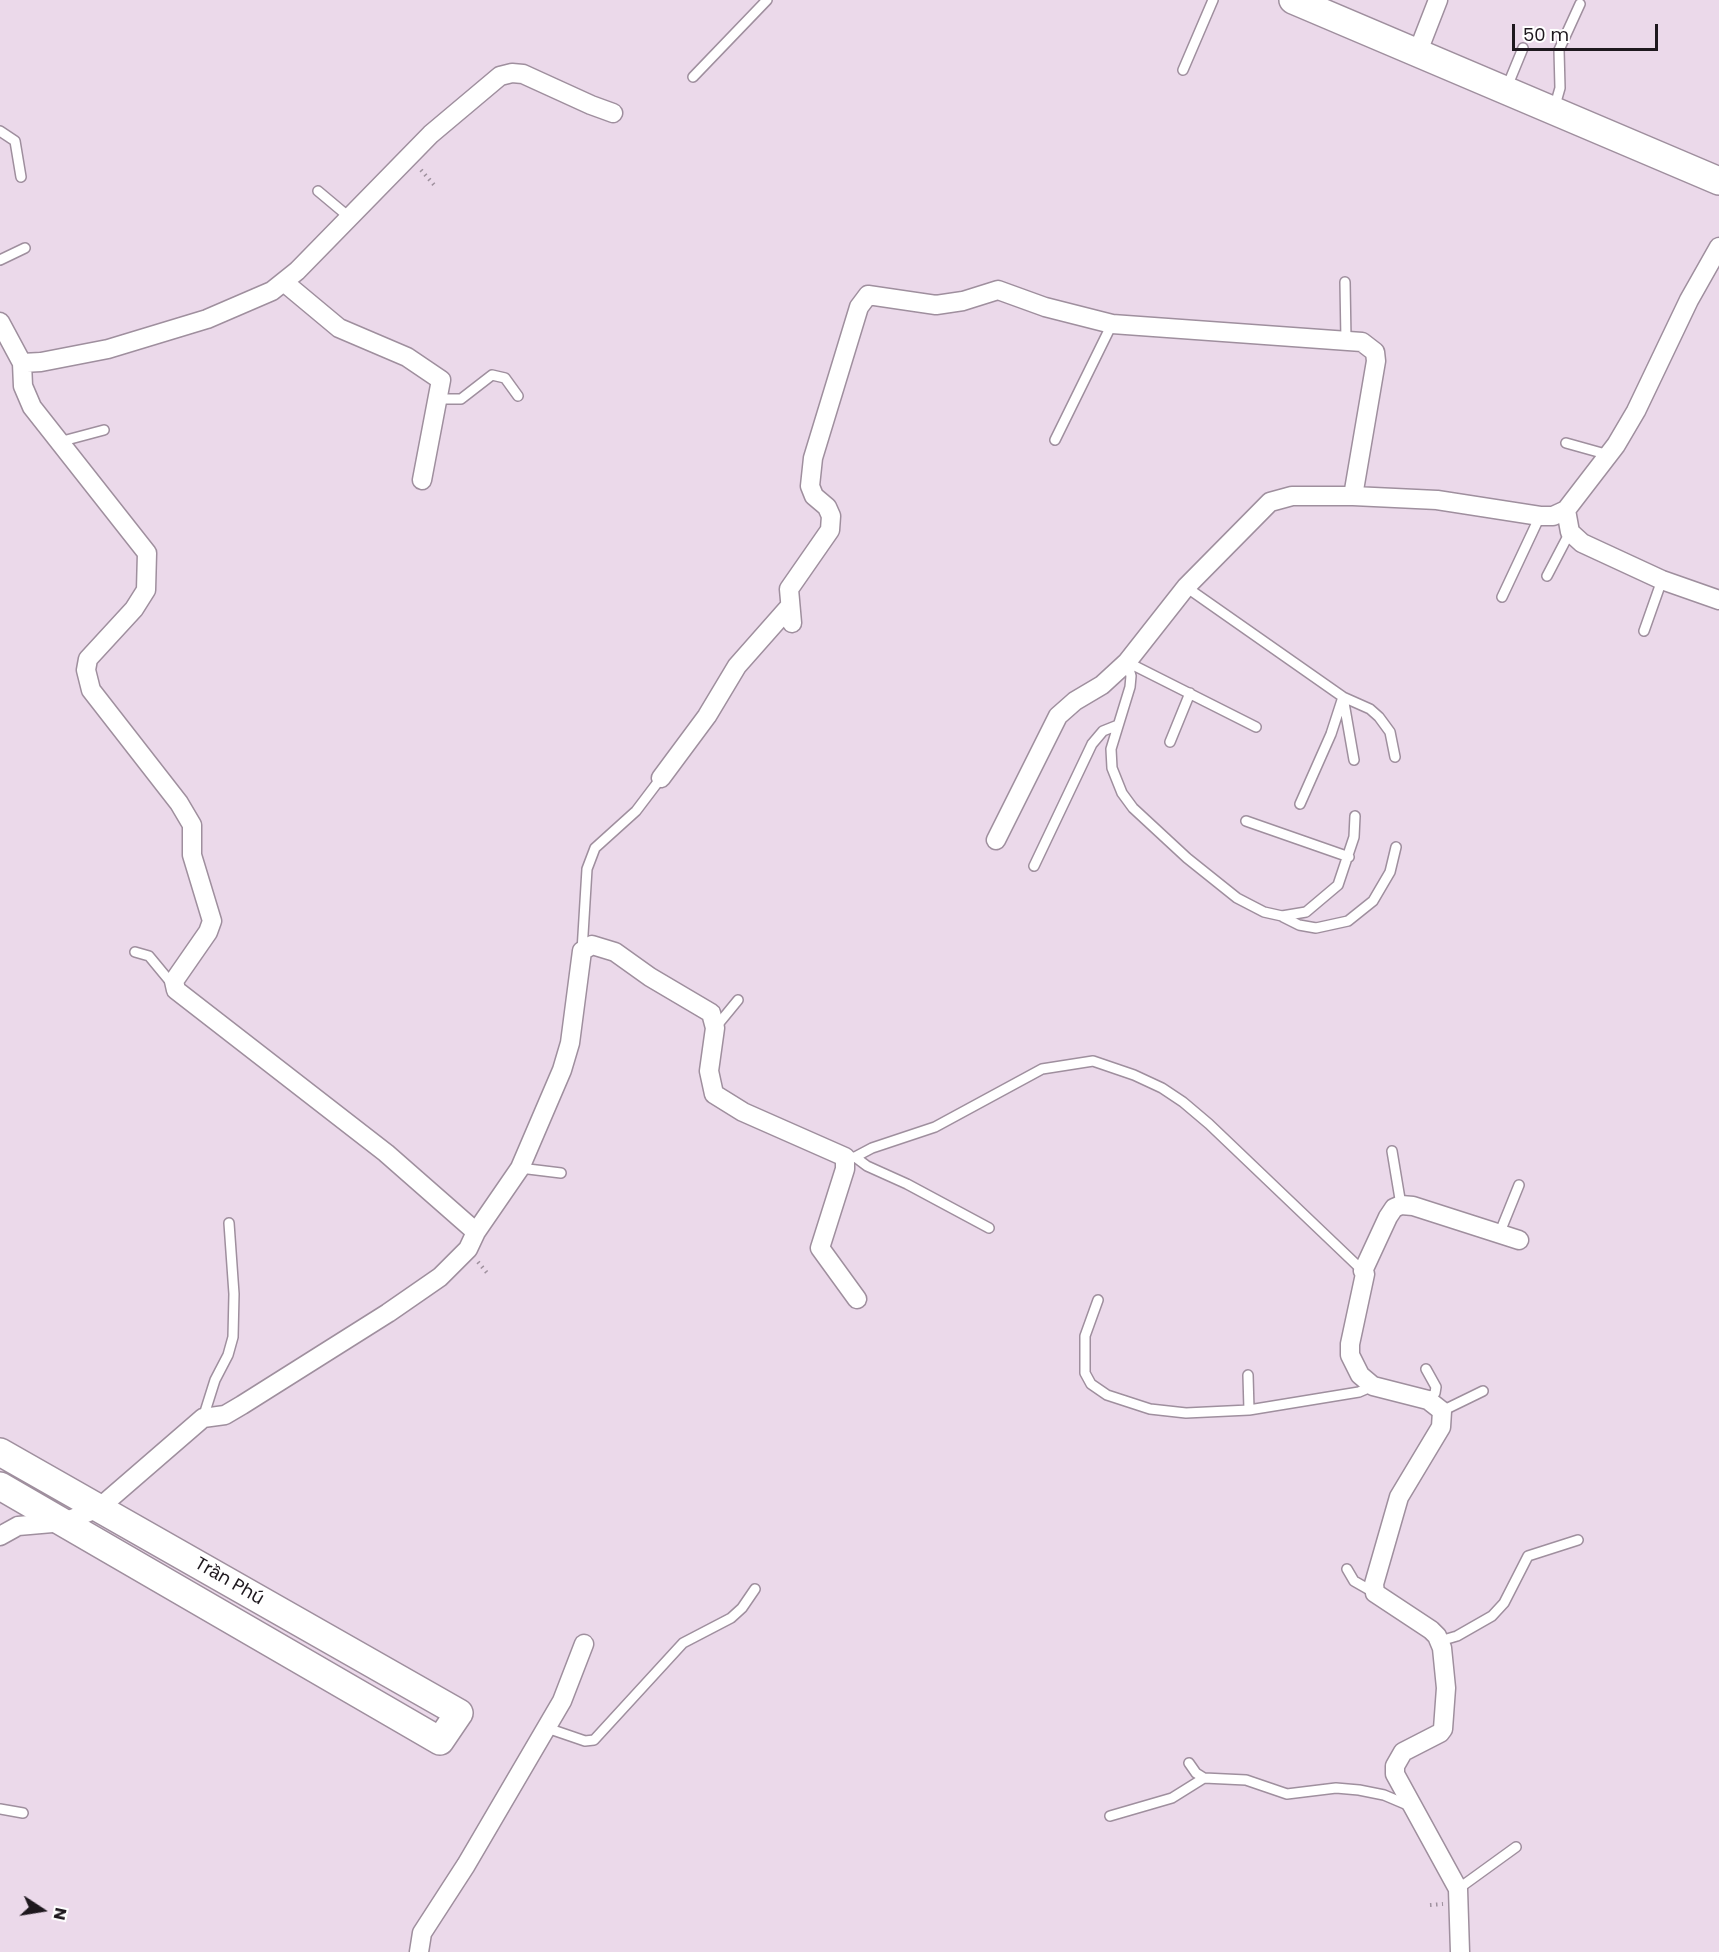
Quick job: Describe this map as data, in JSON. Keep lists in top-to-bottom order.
{
  "streets": {
    "main road": ["Trần Phú"]
  },
  "scale_bar": "50 m",
  "north": "right"
}
